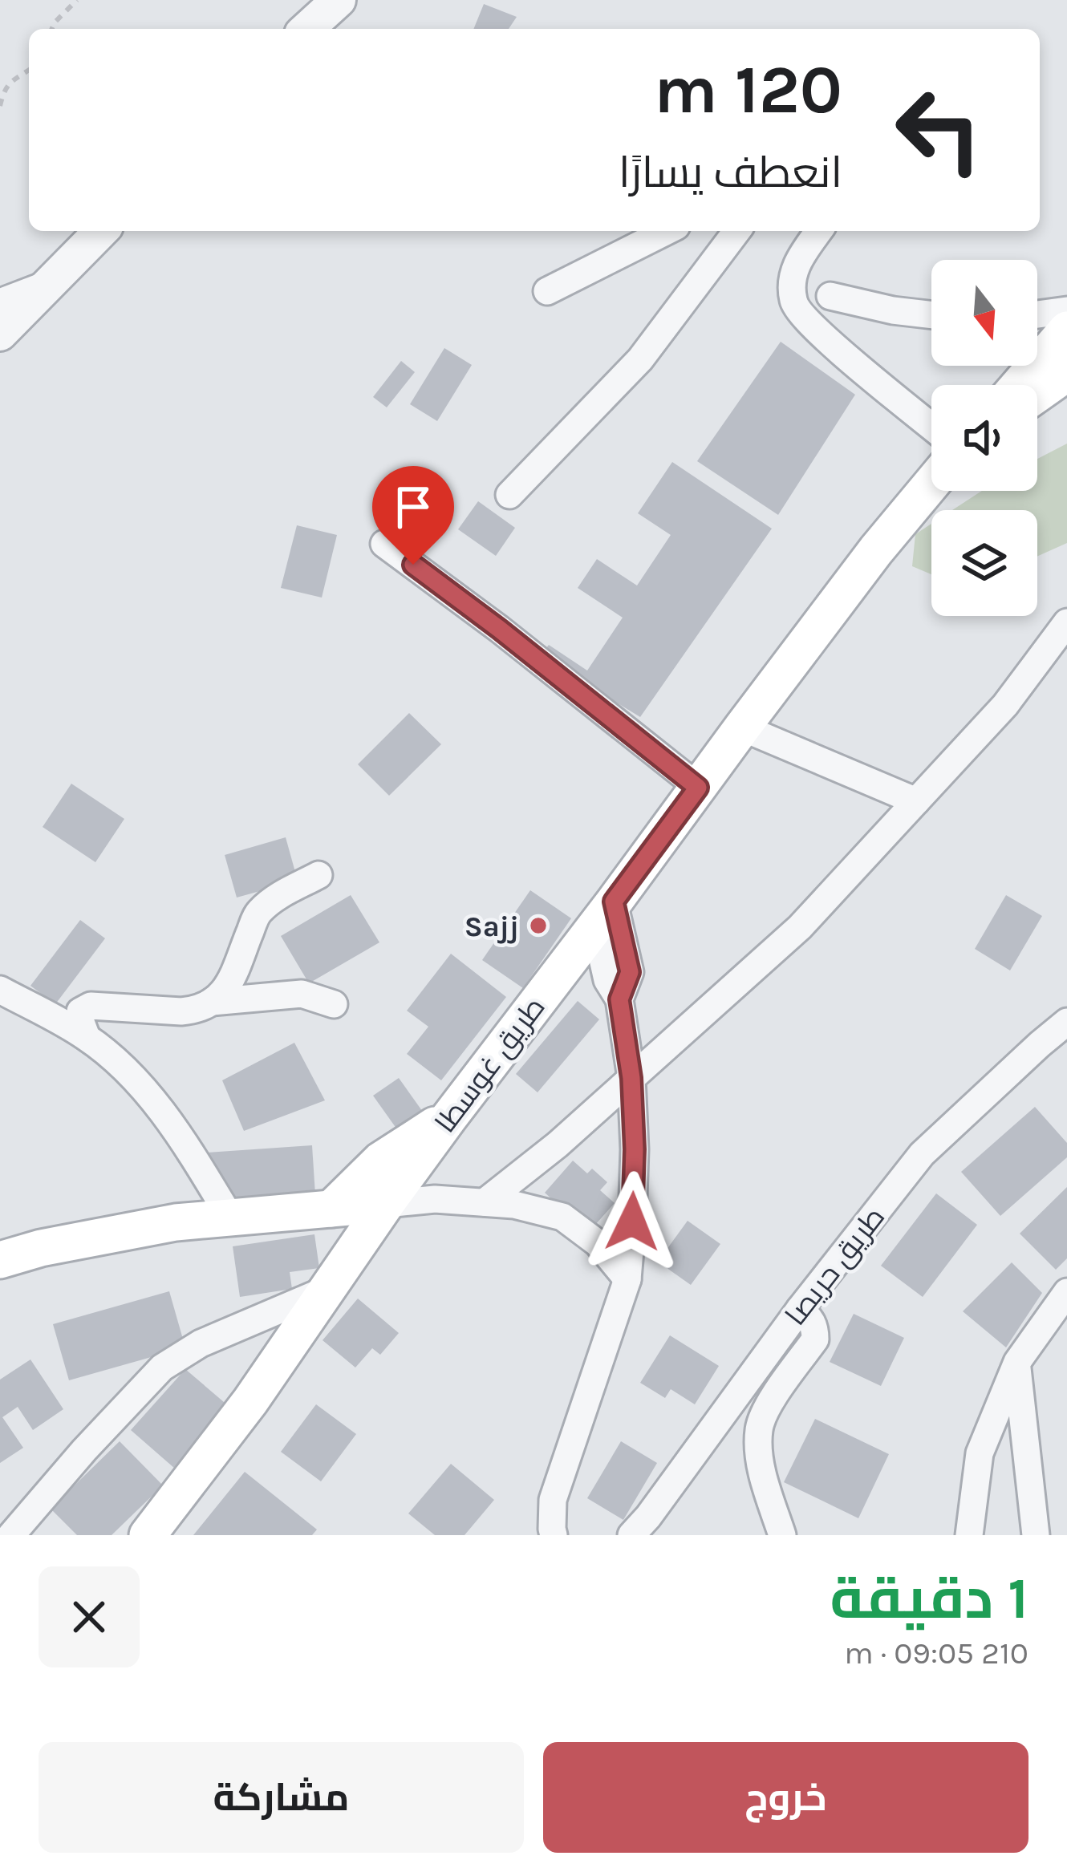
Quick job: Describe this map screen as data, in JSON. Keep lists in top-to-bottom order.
{
  "streets": {
    "main road": ["طريق غوسطا"],
    "street": ["طريق حريصا"]
  },
  "places": ["Sajj"],
  "north": "bottom",
  "page": {
    "turn": ["120 m", "انعطف يسارًا"],
    "heading": ["1 دقيقة", "210 m · 09:05"],
    "buttons": ["خروج", "مشاركة"]
  }
}
